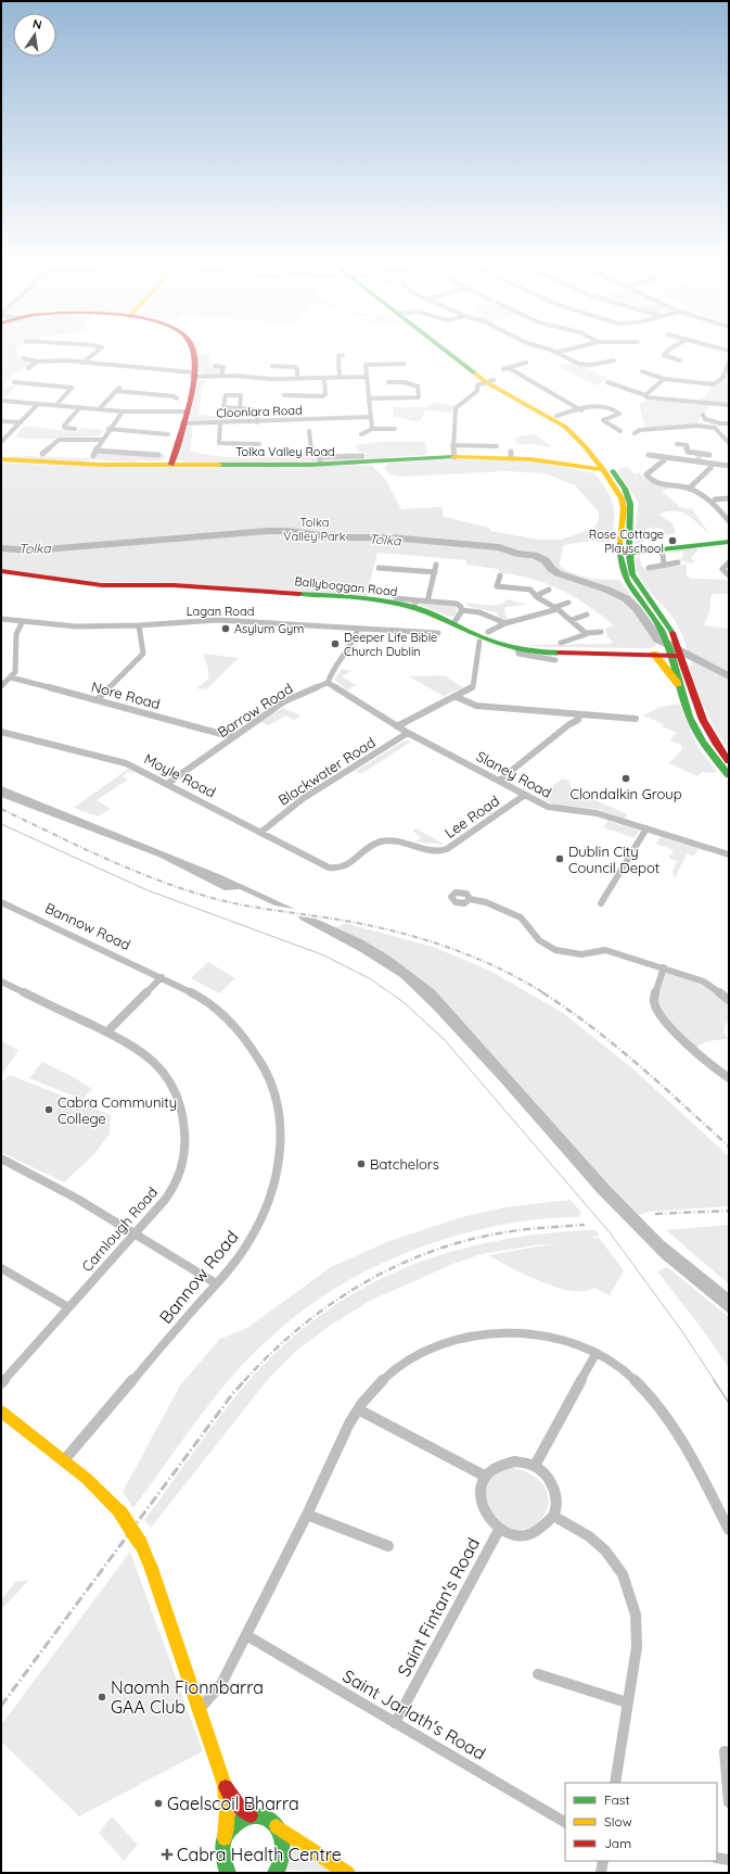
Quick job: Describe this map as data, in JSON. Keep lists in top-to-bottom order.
{
  "streets": {
    "main road": ["Tolka Valley Road", "Ballyboggan Road"],
    "street": [
      "Cloonlara Road",
      "Lagan Road",
      "Nore Road",
      "Barrow Road",
      "Blackwater Road",
      "Slaney Road",
      "Moyle Road",
      "Lee Road",
      "Bannow Road",
      "Carnlough Road",
      "Saint Fintan's Road",
      "Saint Jarlath's Road"
    ]
  },
  "crossings": [
    ["Nore Road", "Barrow Road"],
    ["Barrow Road", "Slaney Road"],
    ["Barrow Road", "Moyle Road"],
    ["Blackwater Road", "Slaney Road"],
    ["Blackwater Road", "Moyle Road"],
    ["Slaney Road", "Lee Road"],
    ["Moyle Road", "Lee Road"],
    ["Saint Fintan's Road", "Saint Jarlath's Road"]
  ],
  "water": ["Tolka"],
  "parks": ["Tolka Valley Park"],
  "places": {
    "other": [
      "Rose Cottage Playschool",
      "Asylum Gym",
      "Deeper Life Bible Church Dublin",
      "Clondalkin Group",
      "Dublin City Council Depot",
      "Cabra Community College",
      "Batchelors",
      "Naomh Fionnbarra GAA Club",
      "Gaelscoil Bharra"
    ],
    "health": ["Cabra Health Centre"]
  },
  "legend": ["Fast", "Slow", "Jam"],
  "north": "top"
}
